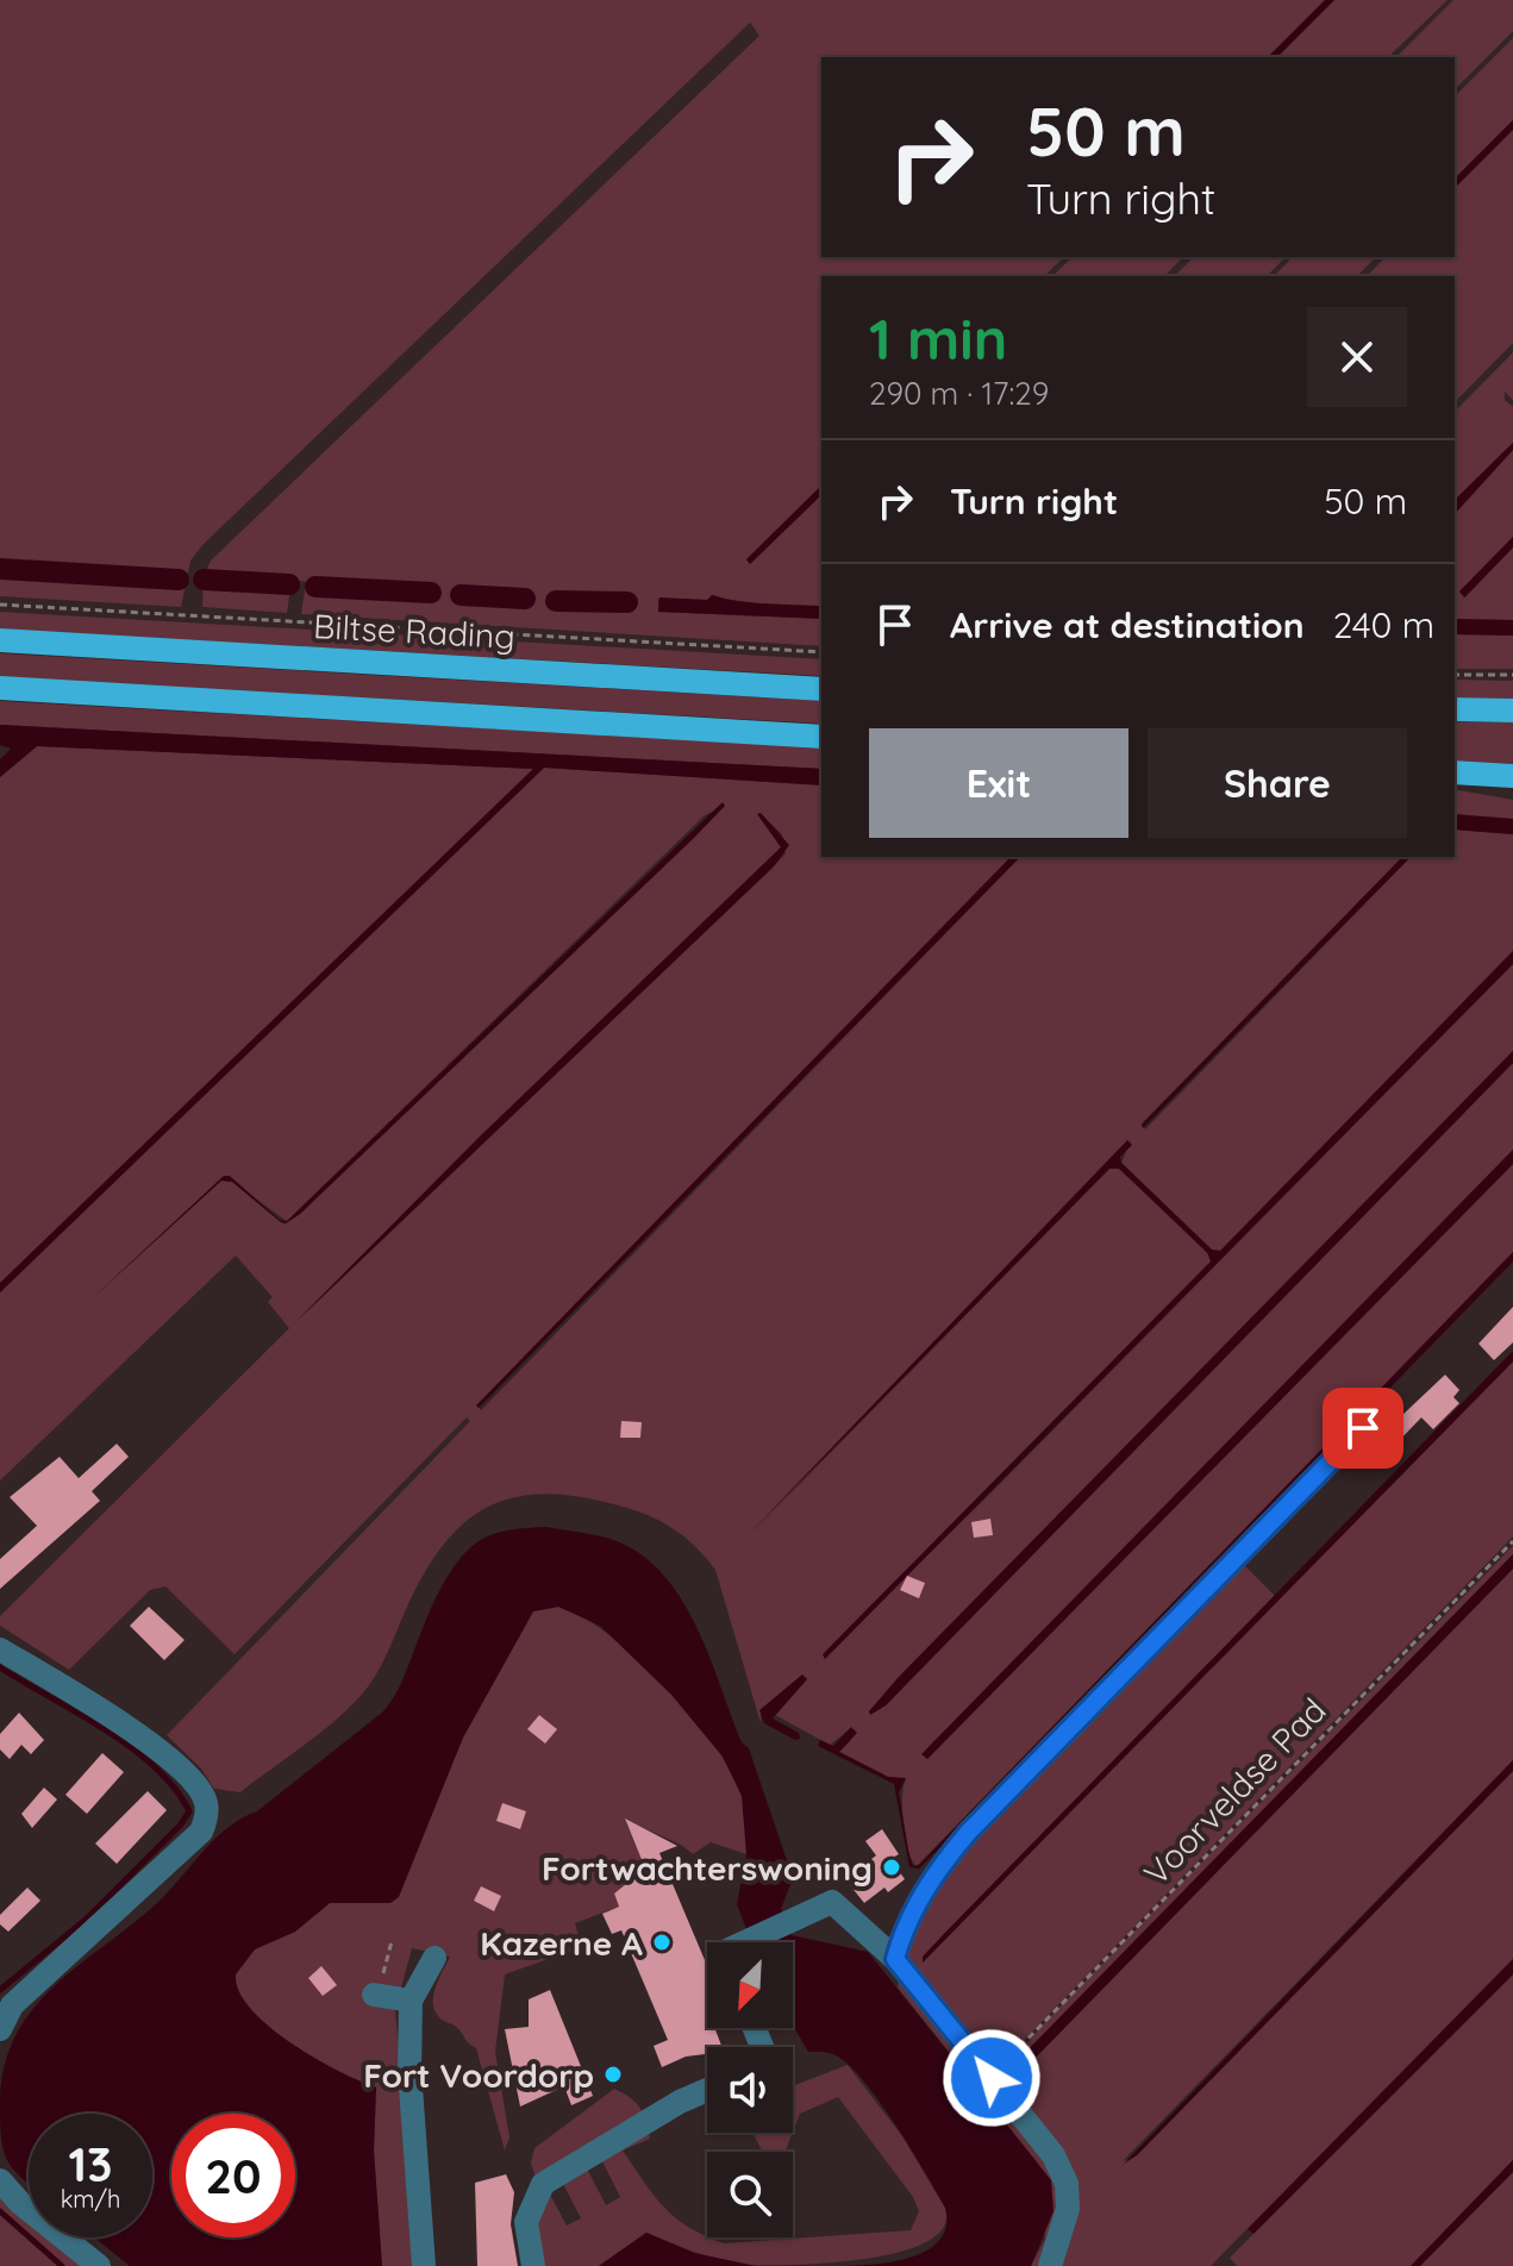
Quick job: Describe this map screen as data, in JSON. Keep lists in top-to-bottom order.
{
  "streets": {
    "main road": ["Biltse Rading"],
    "path": ["Voorveldse Pad"]
  },
  "places": ["Fortwachterswoning", "Kazerne A", "Fort Voordorp"],
  "north": "bottom left",
  "page": {
    "turn": ["50 m", "Turn right"],
    "heading": ["1 min", "290 m · 17:29"],
    "list": [
      {
        "name": "Turn right",
        "value": "50 m"
      },
      {
        "name": "Arrive at destination",
        "value": "240 m"
      }
    ],
    "buttons": ["Exit", "Share"],
    "speed": "13 km/h",
    "limit": "20"
  }
}
